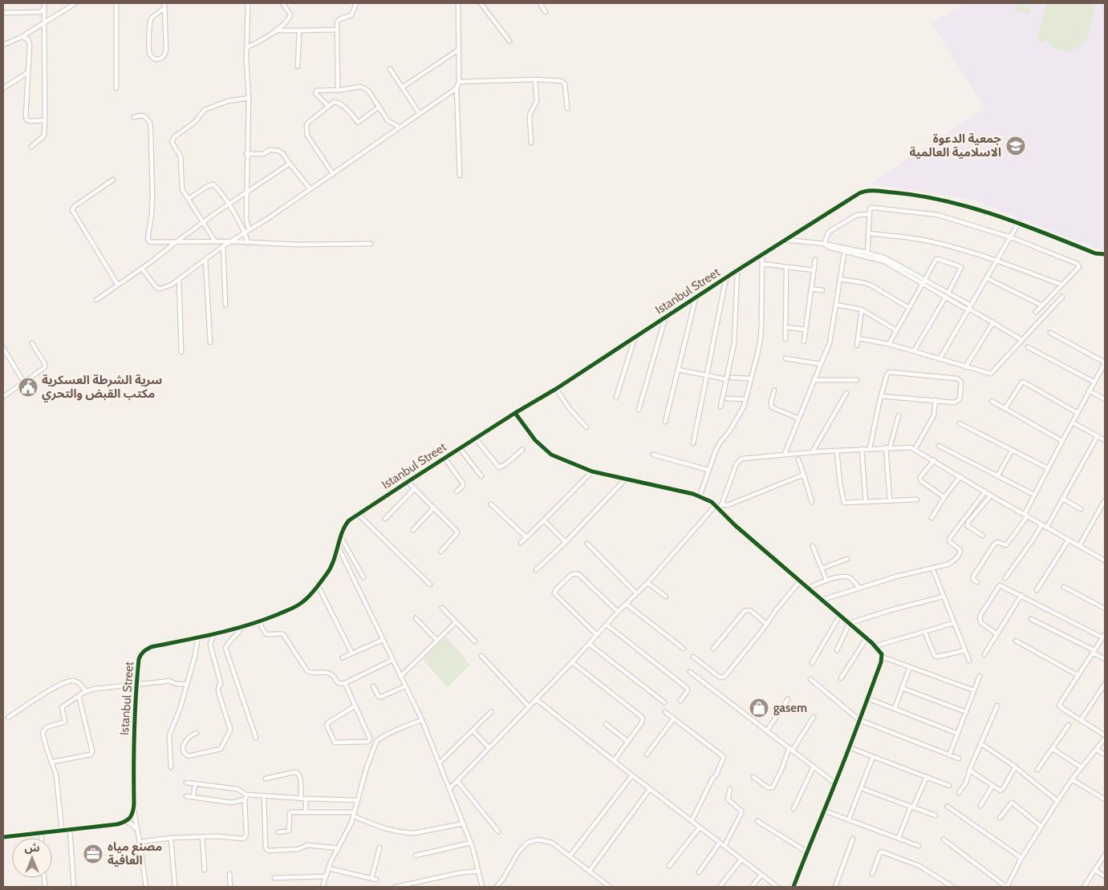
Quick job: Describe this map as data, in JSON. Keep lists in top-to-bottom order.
{
  "streets": {
    "street": ["Istanbul Street"]
  },
  "places": {
    "school or university": ["جمعية الدعوة الاسلامية العالمية"],
    "public building": ["سرية الشرطة العسكرية مكتب القبض والتحري"],
    "shop": ["gasem"],
    "office": ["مصنع مياه العافية"]
  },
  "north": "top"
}
